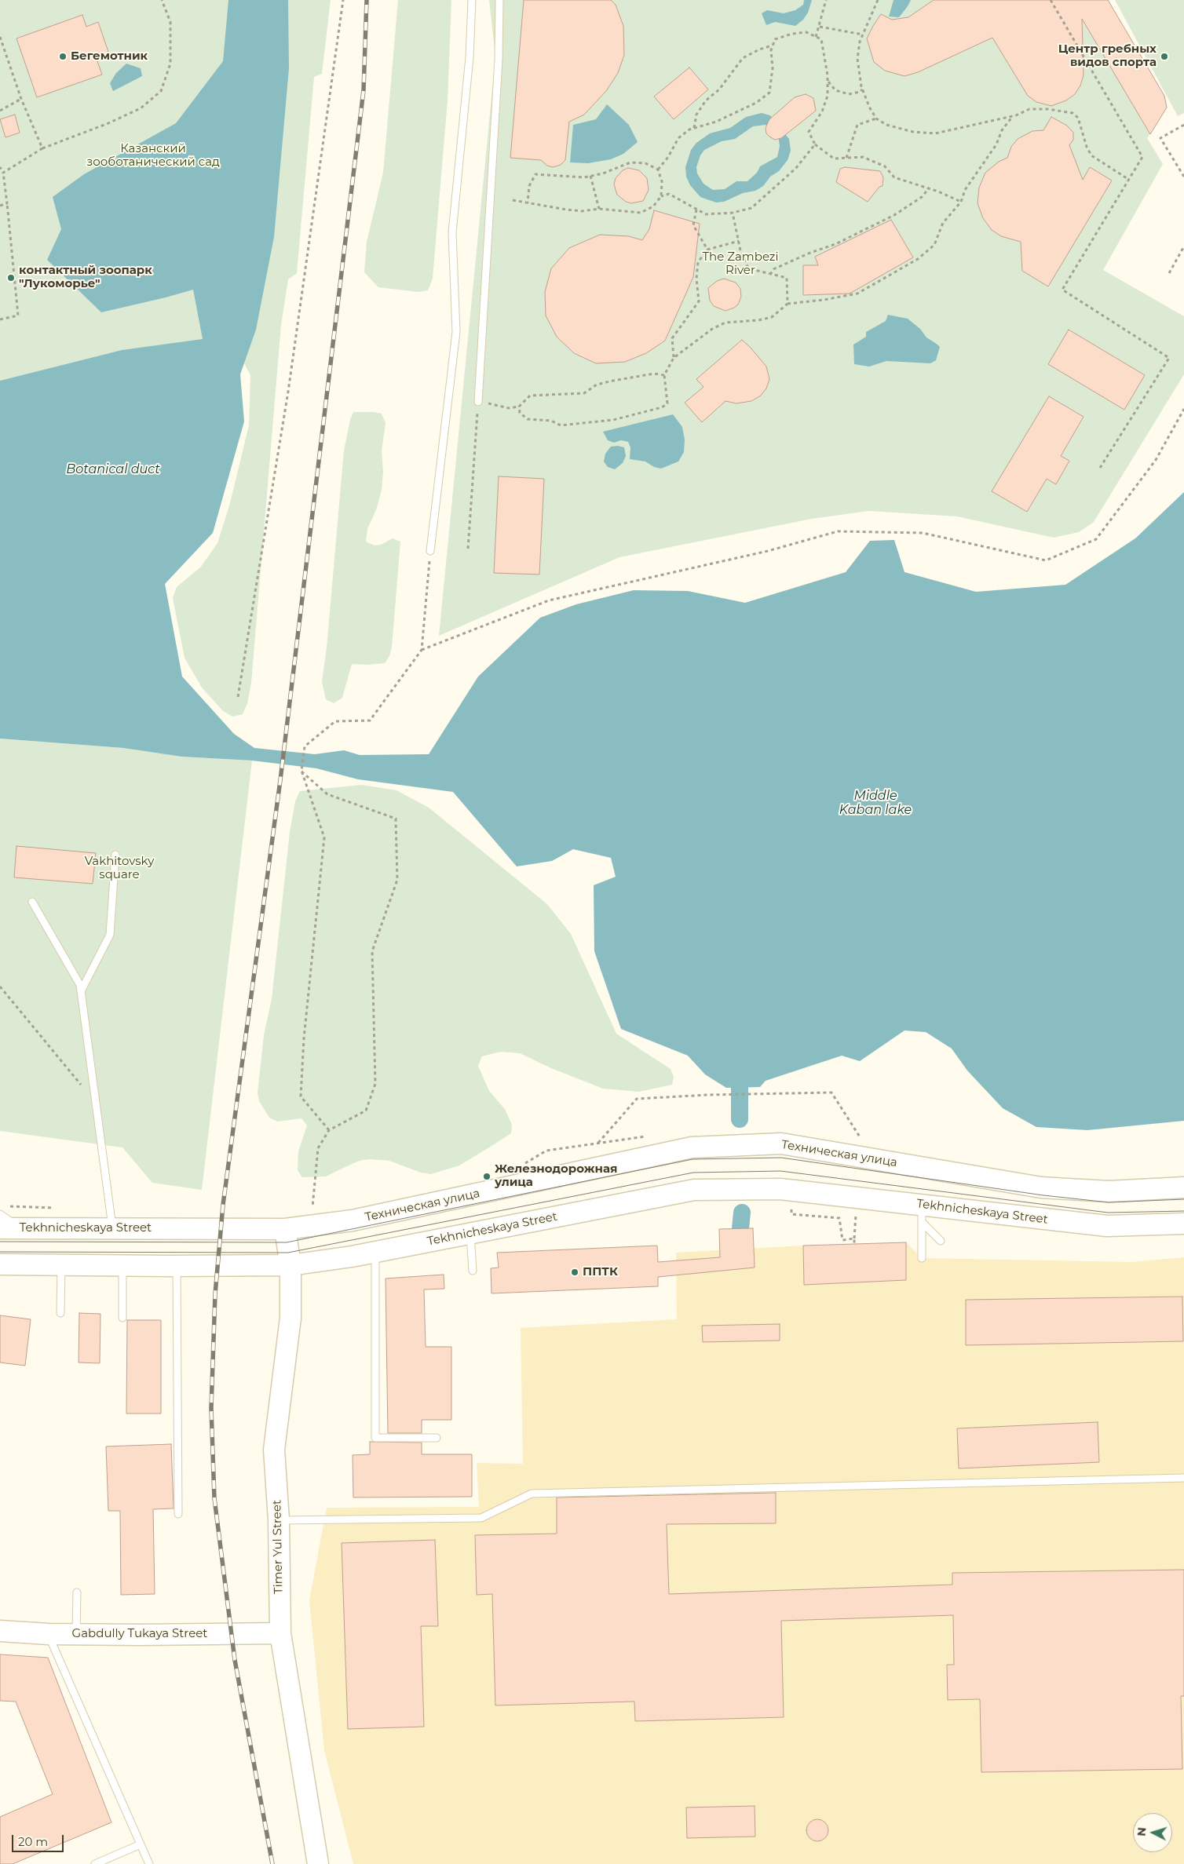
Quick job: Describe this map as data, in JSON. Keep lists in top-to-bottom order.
{
  "streets": {
    "main road": [
      "Техническая улица",
      "Tekhnicheskaya Street",
      "Timer Yul Street",
      "Gabdully Tukaya Street"
    ]
  },
  "crossings": [
    ["Техническая улица", "Tekhnicheskaya Street"],
    ["Техническая улица", "Timer Yul Street"],
    ["Tekhnicheskaya Street", "Timer Yul Street"],
    ["Timer Yul Street", "Gabdully Tukaya Street"]
  ],
  "water": ["Botanical duct", "Middle Kaban lake"],
  "parks": ["Казанский зооботанический сад", "The Zambezi River", "Vakhitovsky square"],
  "places": [
    "Бегемотник",
    "Центр гребных видов спорта",
    "контактный зоопарк \"Лукоморье\"",
    "Железнодорожная улица",
    "ППТК"
  ],
  "scale_bar": "20 m",
  "north": "left"
}
